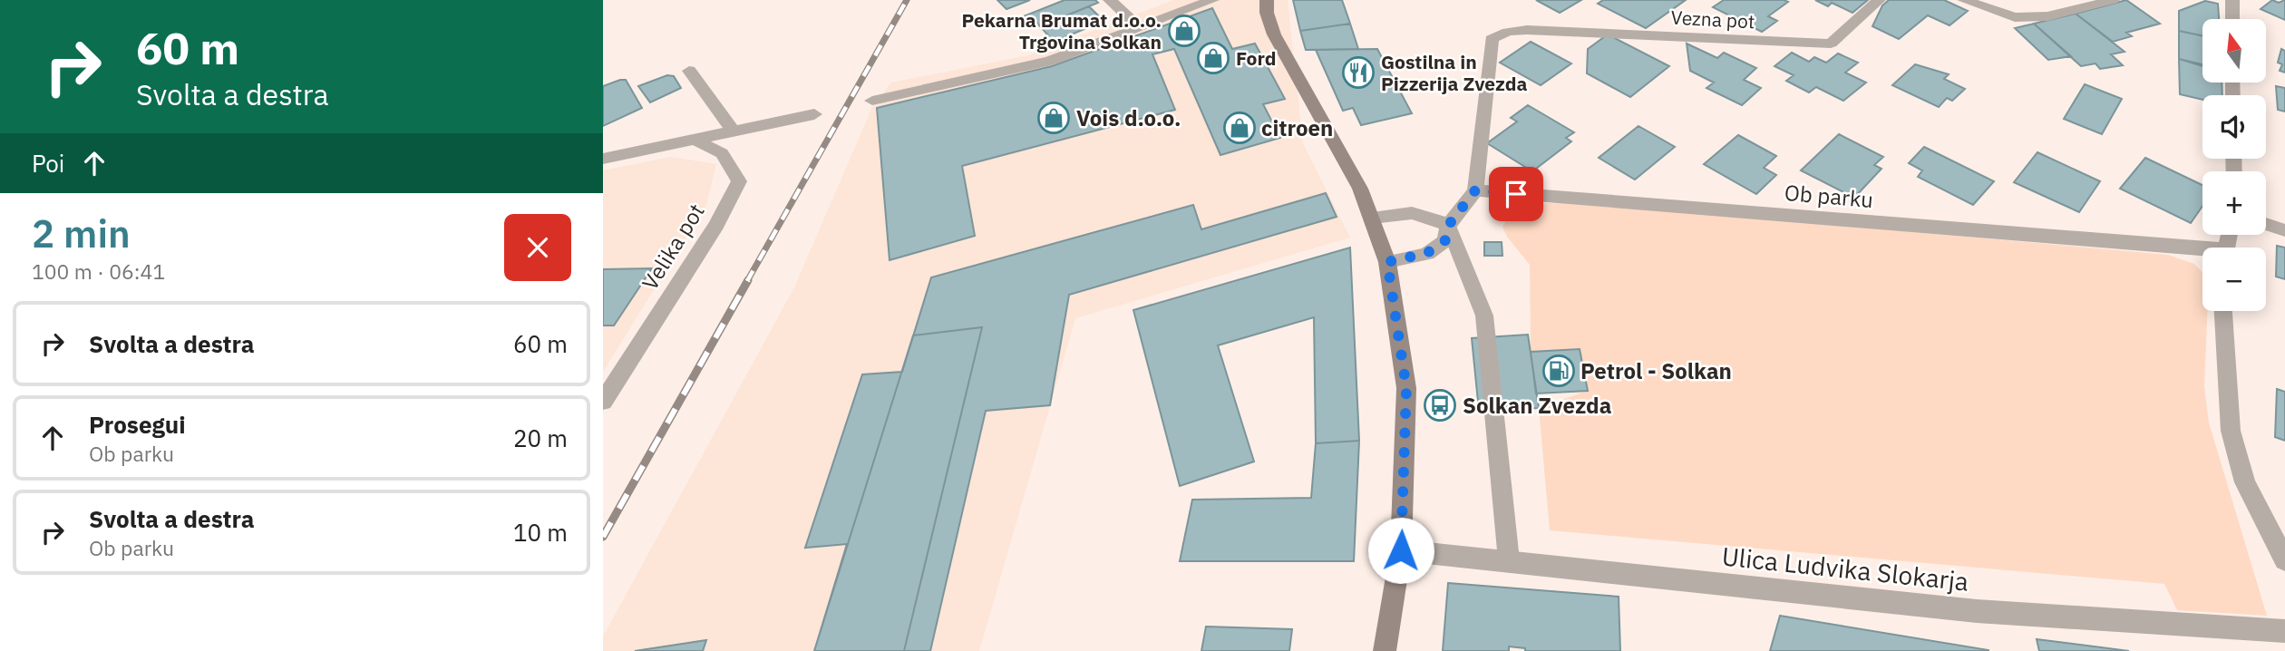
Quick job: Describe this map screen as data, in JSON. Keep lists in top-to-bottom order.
{
  "streets": {
    "street": [
      "Vezna pot",
      "Ob parku",
      "Velika pot",
      "Ulica Ludvika Slokarja"
    ]
  },
  "crossings": [
    ["Vezna pot", "Ob parku"]
  ],
  "places": {
    "shop": [
      "Pekarna Brumat d.o.o. Trgovina Solkan",
      "Ford",
      "Vois d.o.o.",
      "citroen"
    ],
    "restaurant": ["Gostilna in Pizzerija Zvezda"],
    "fuel station": ["Petrol - Solkan"],
    "bus stop": ["Solkan Zvezda"]
  },
  "north": "top",
  "page": {
    "turn": ["60 m", "Svolta a destra"],
    "map_buttons": ["+", "−"],
    "then": "Poi",
    "heading": ["2 min", "100 m · 06:41"],
    "list": [
      {
        "name": "Svolta a destra",
        "value": "60 m"
      },
      {
        "name": "Prosegui",
        "note": "Ob parku",
        "value": "20 m"
      },
      {
        "name": "Svolta a destra",
        "note": "Ob parku",
        "value": "10 m"
      }
    ]
  }
}
